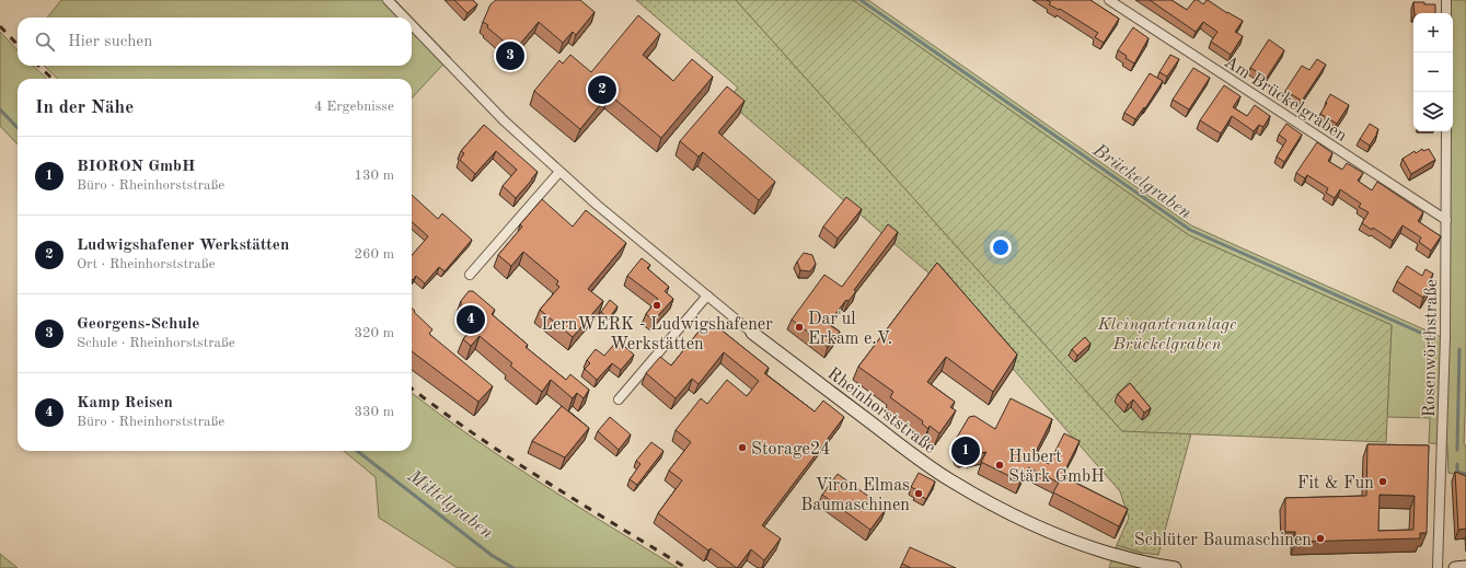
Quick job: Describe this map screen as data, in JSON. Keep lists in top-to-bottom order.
{
  "streets": {
    "street": ["Am Brückelgraben", "Rosenwörthstraße", "Rheinhorststraße"]
  },
  "crossings": [
    ["Am Brückelgraben", "Rosenwörthstraße"]
  ],
  "water": ["Brückelgraben", "Mittelgraben"],
  "parks": ["Kleingartenanlage Brückelgraben"],
  "places": [
    "LernWERK - Ludwigshafener Werkstätten",
    "Dar'ul Erkam e.V.",
    "Storage24",
    "Hubert Stärk GmbH",
    "Fit & Fun",
    "Viron Elmas Baumaschinen",
    "Schlüter Baumaschinen"
  ],
  "page": {
    "map_buttons": ["+", "−"],
    "search": "Hier suchen",
    "pins": [
      "3",
      "2",
      "4",
      "1"
    ],
    "heading": ["In der Nähe", "4 Ergebnisse"],
    "list": [
      {
        "mark": "1",
        "name": "BIORON GmbH",
        "note": "Büro · Rheinhorststraße",
        "value": "130 m"
      },
      {
        "mark": "2",
        "name": "Ludwigshafener Werkstätten",
        "note": "Ort · Rheinhorststraße",
        "value": "260 m"
      },
      {
        "mark": "3",
        "name": "Georgens-Schule",
        "note": "Schule · Rheinhorststraße",
        "value": "320 m"
      },
      {
        "mark": "4",
        "name": "Kamp Reisen",
        "note": "Büro · Rheinhorststraße",
        "value": "330 m"
      }
    ]
  }
}
